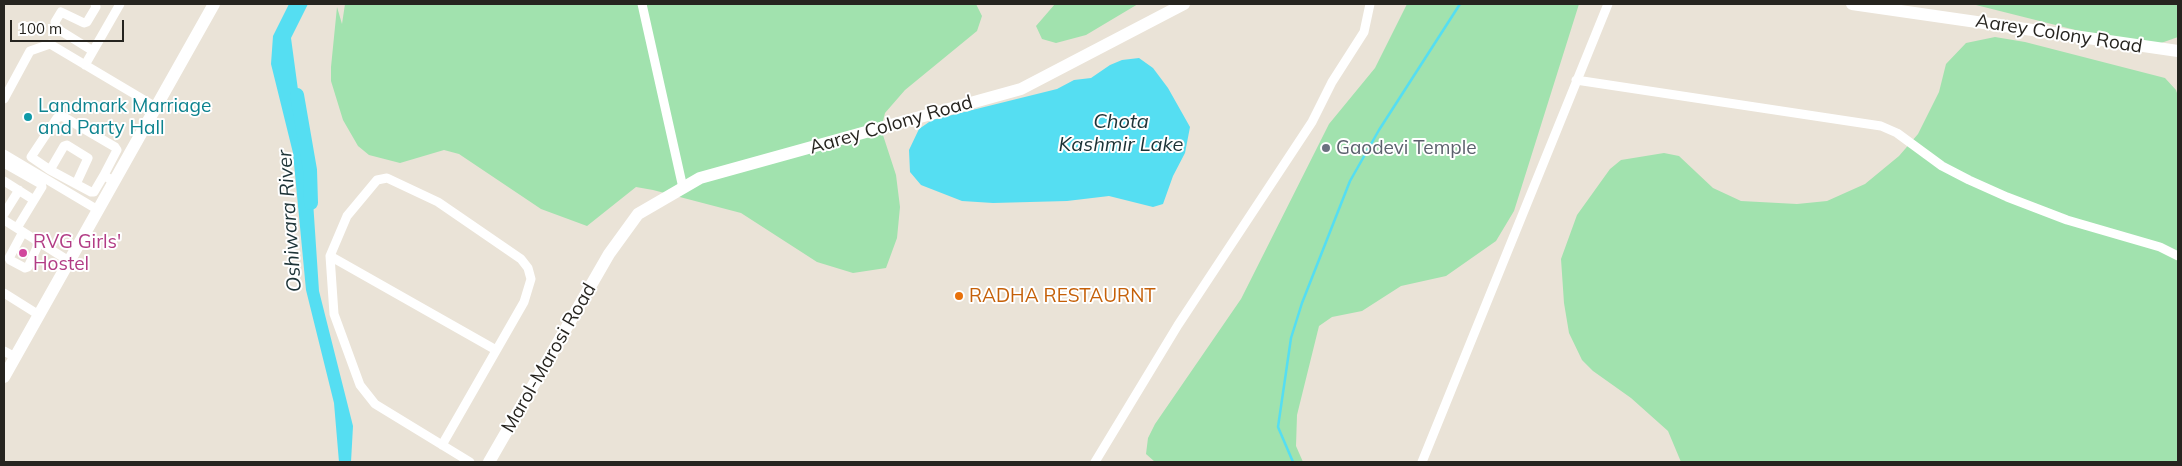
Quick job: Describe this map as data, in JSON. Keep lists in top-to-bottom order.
{
  "streets": {
    "main road": ["Aarey Colony Road", "Marol-Marosi Road"]
  },
  "crossings": [
    ["Aarey Colony Road", "Marol-Marosi Road"]
  ],
  "water": ["Chota Kashmir Lake", "Oshiwara River"],
  "places": [
    "Landmark Marriage and Party Hall",
    "Gaodevi Temple",
    "RVG Girls' Hostel",
    "RADHA RESTAURNT"
  ],
  "scale_bar": "100 m"
}
